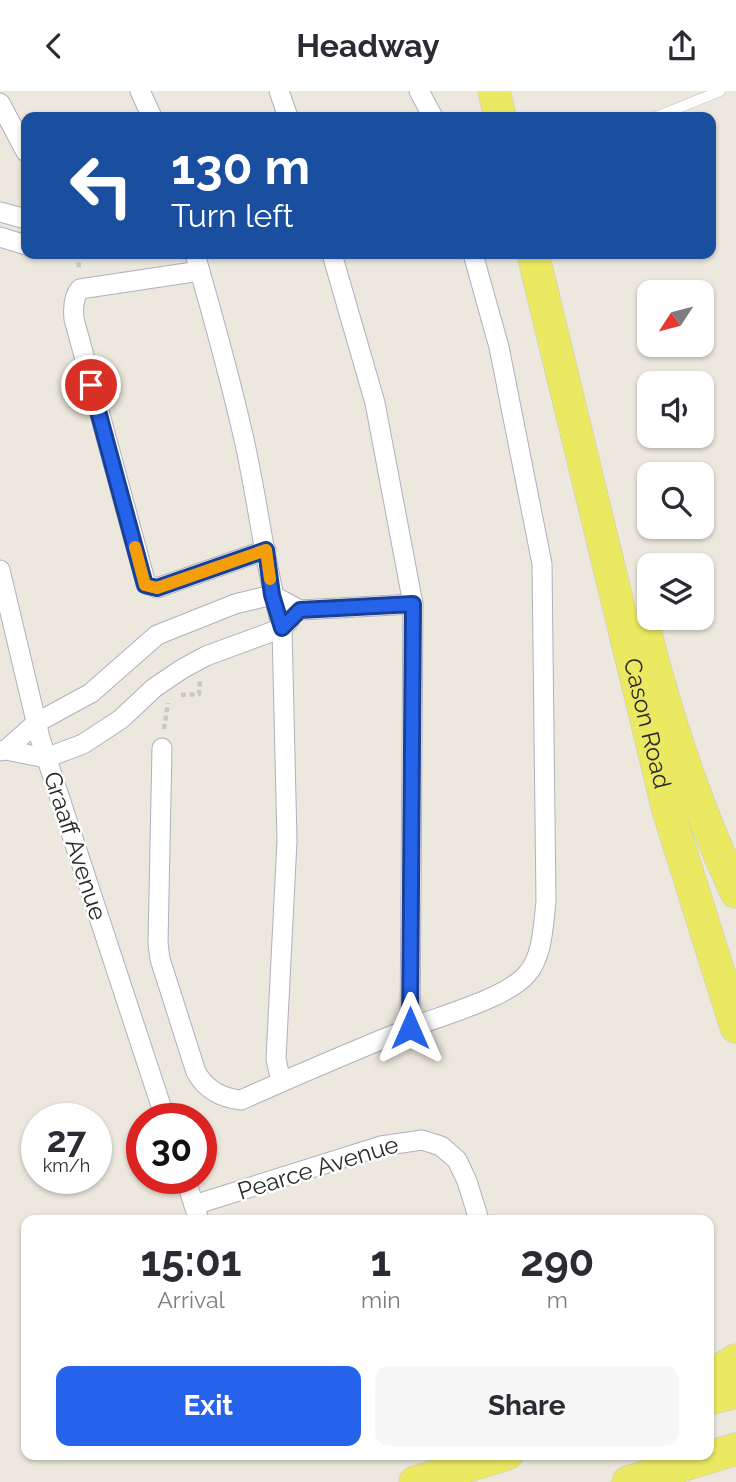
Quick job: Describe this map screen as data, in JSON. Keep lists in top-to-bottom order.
{
  "streets": {
    "main road": ["Cason Road"],
    "street": ["Graaff Avenue", "Pearce Avenue"]
  },
  "north": "bottom left",
  "page": {
    "header": "Headway",
    "turn": ["130 m", "Turn left"],
    "speed": "27 km/h",
    "limit": "30",
    "eta": [
      "15:01",
      "Arrival",
      "1",
      "min",
      "290",
      "m"
    ],
    "buttons": ["Exit", "Share"]
  }
}
